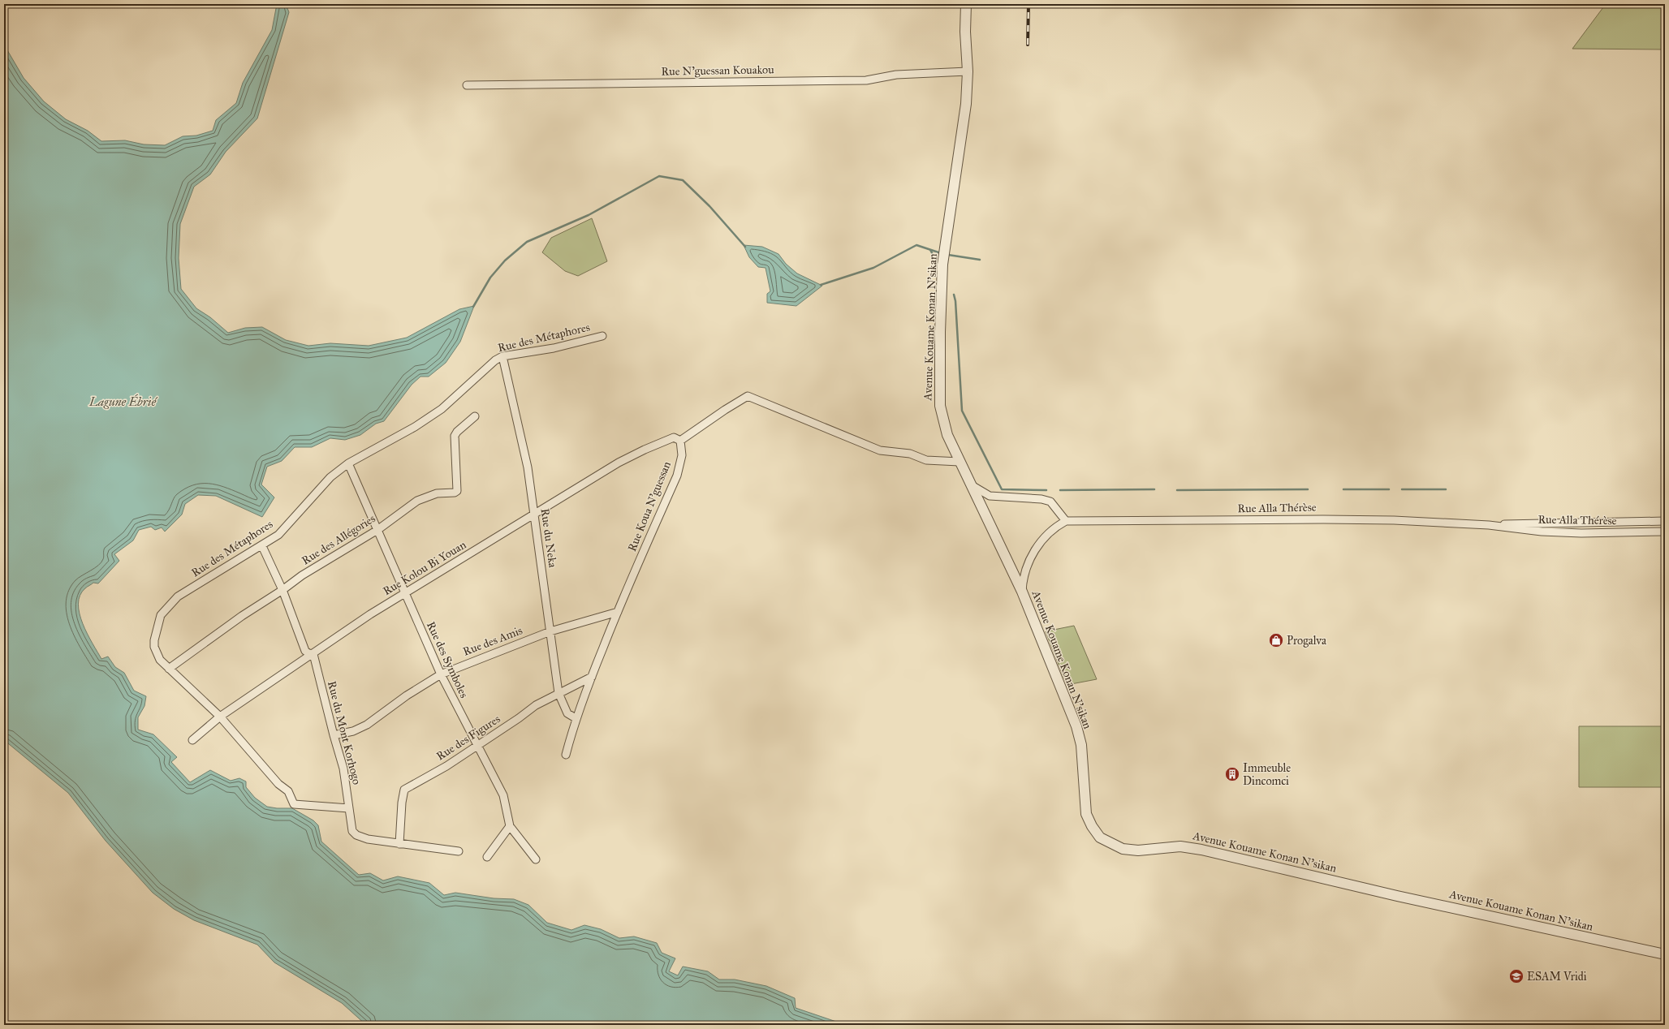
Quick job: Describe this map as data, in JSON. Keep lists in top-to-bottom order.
{
  "streets": {
    "street": [
      "Rue N'guessan Kouakou",
      "Avenue Kouame Konan N'sikan",
      "Rue des Métaphores",
      "Rue Koua N'guessan",
      "Rue Alla Thérèse",
      "Rue du Neka",
      "Rue des Allégories",
      "Rue Kolou Bi Youan",
      "Rue des Amis",
      "Rue des Symboles",
      "Rue du Mont Korhogo",
      "Rue des Figures"
    ]
  },
  "crossings": [
    ["Rue N'guessan Kouakou", "Avenue Kouame Konan N'sikan"],
    ["Rue des Métaphores", "Rue du Neka"],
    ["Rue des Métaphores", "Rue des Allégories"],
    ["Rue des Métaphores", "Rue Kolou Bi Youan"],
    ["Rue des Métaphores", "Rue des Symboles"],
    ["Rue des Métaphores", "Rue du Mont Korhogo"],
    ["Rue Koua N'guessan", "Rue du Neka"],
    ["Rue Koua N'guessan", "Rue Kolou Bi Youan"],
    ["Rue Koua N'guessan", "Rue des Amis"],
    ["Rue Koua N'guessan", "Rue des Figures"],
    ["Rue du Neka", "Rue Kolou Bi Youan"],
    ["Rue du Neka", "Rue des Amis"],
    ["Rue du Neka", "Rue des Figures"],
    ["Rue des Allégories", "Rue des Symboles"],
    ["Rue Kolou Bi Youan", "Rue des Symboles"],
    ["Rue Kolou Bi Youan", "Rue du Mont Korhogo"],
    ["Rue des Amis", "Rue des Symboles"],
    ["Rue des Amis", "Rue du Mont Korhogo"],
    ["Rue des Symboles", "Rue des Figures"],
    ["Rue du Mont Korhogo", "Rue des Figures"]
  ],
  "water": ["Lagune Ébrié"],
  "places": {
    "shop": ["Progalva"],
    "building": ["Immeuble Dincomci"],
    "school or university": ["ESAM Vridi"]
  }
}
